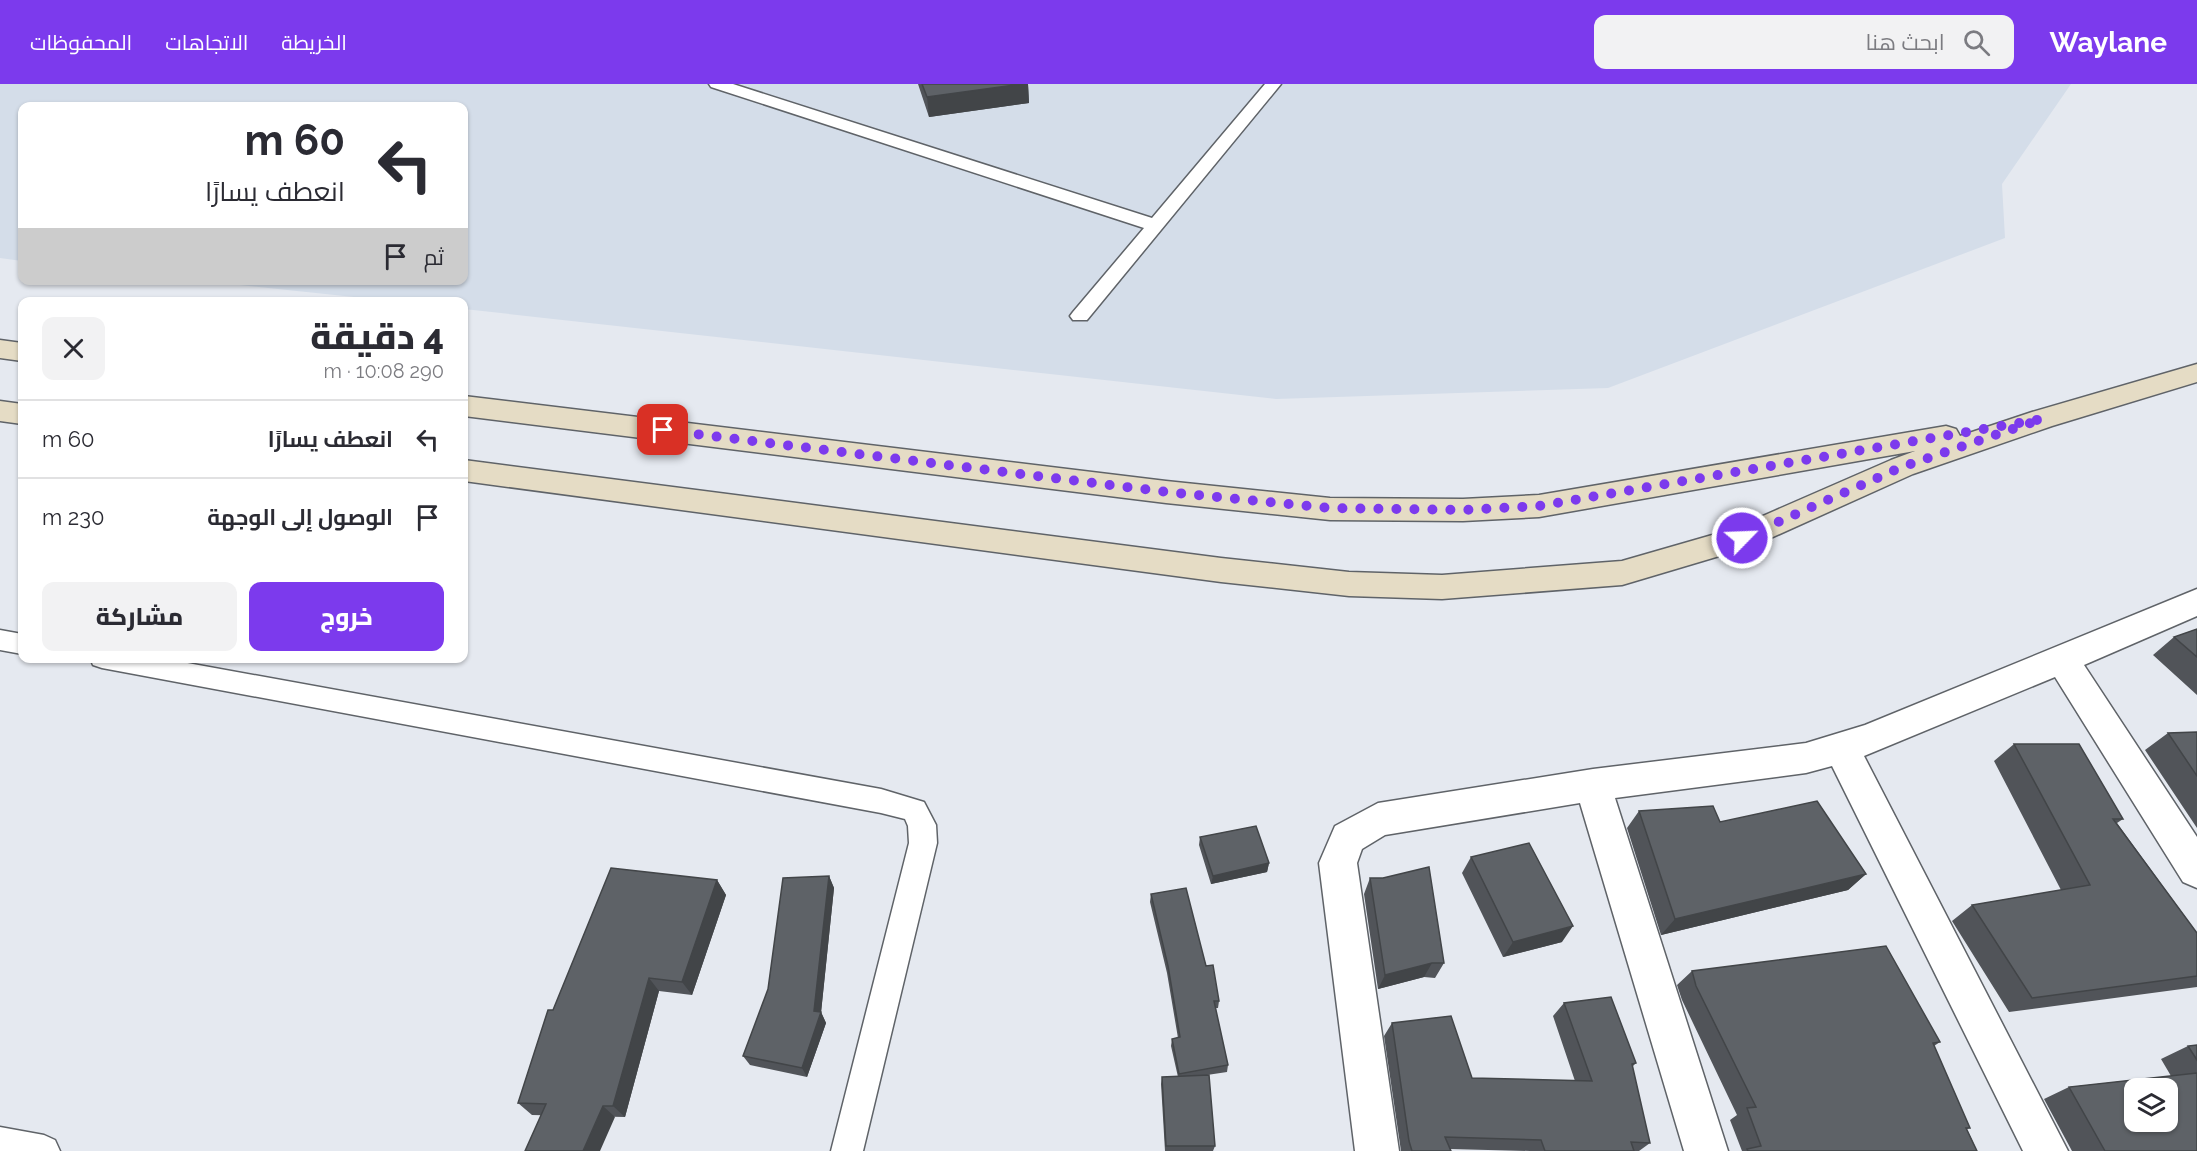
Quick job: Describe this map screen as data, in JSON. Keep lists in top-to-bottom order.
{
  "page": {
    "header": "Waylane",
    "search": "ابحث هنا",
    "nav": ["الخريطة", "الاتجاهات", "المحفوظات"],
    "turn": ["60 m", "انعطف يسارًا"],
    "then": "ثم",
    "heading": ["4 دقيقة", "290 m · 10:08"],
    "list": [
      {
        "name": "انعطف يسارًا",
        "value": "60 m"
      },
      {
        "name": "الوصول إلى الوجهة",
        "value": "230 m"
      }
    ],
    "buttons": ["خروج", "مشاركة"]
  }
}
